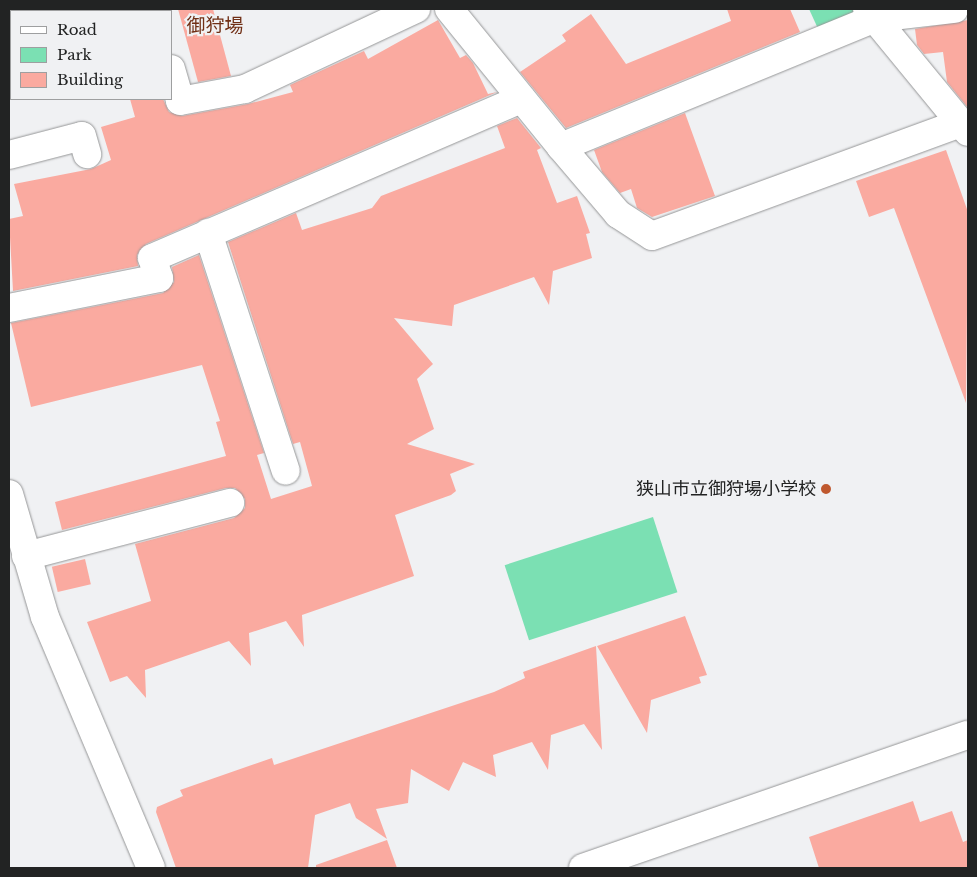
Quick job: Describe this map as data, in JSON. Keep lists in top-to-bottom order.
{
  "districts": ["御狩場"],
  "places": ["狭山市立御狩場小学校"],
  "legend": ["Road", "Park", "Building"]
}
